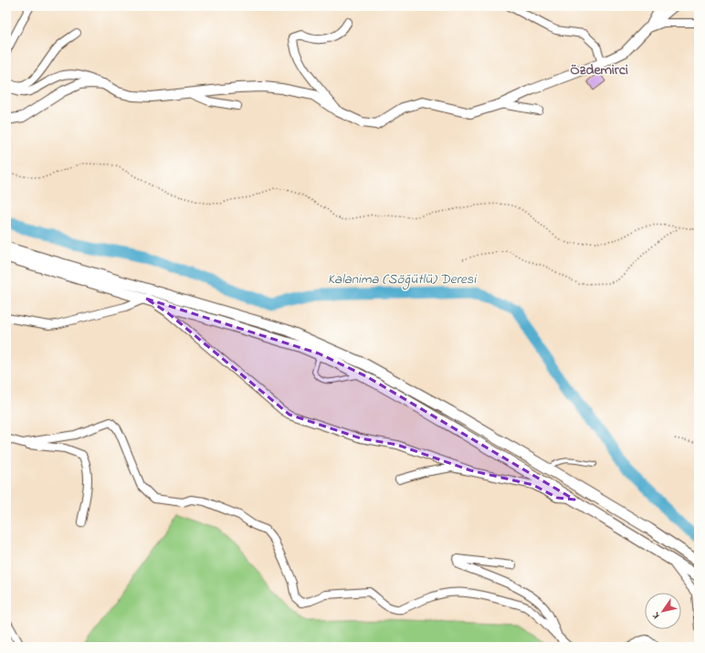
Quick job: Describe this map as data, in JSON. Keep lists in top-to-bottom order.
{
  "districts": ["Özdemirci"],
  "water": ["Kalanima (Söğütlü) Deresi"],
  "north": "bottom left"
}
